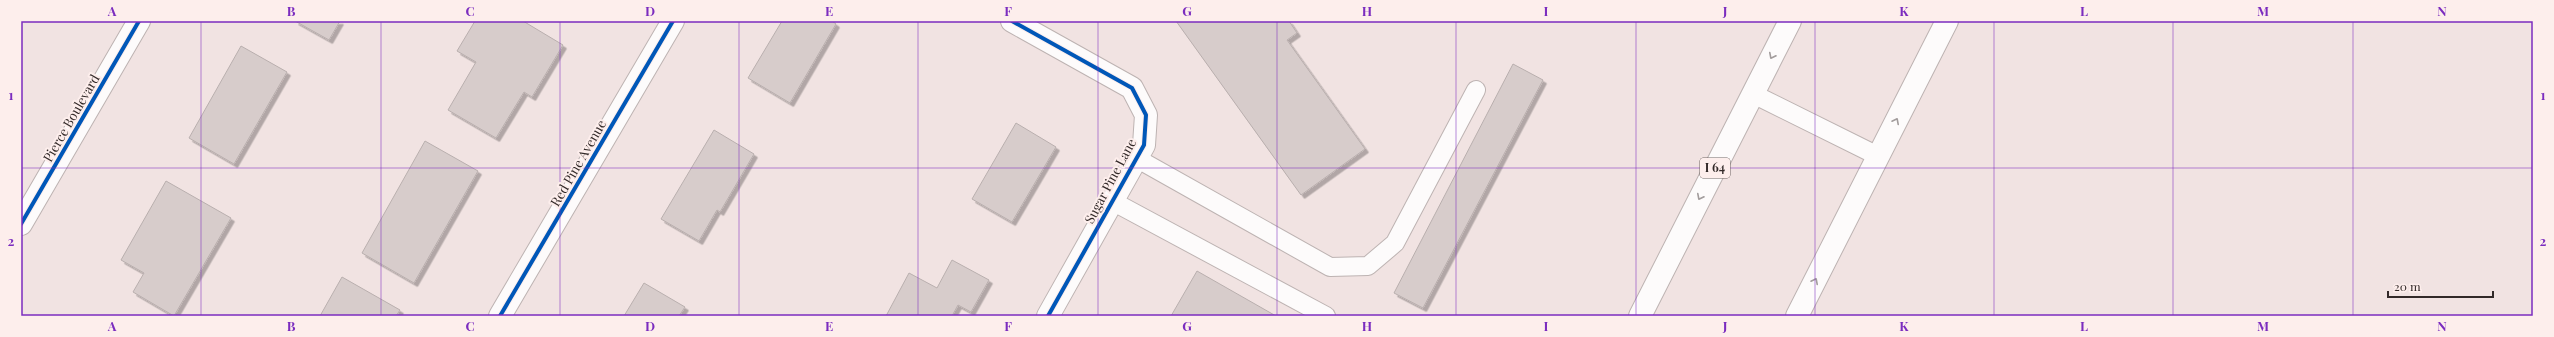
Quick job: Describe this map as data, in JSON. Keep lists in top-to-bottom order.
{
  "streets": {
    "main road": [
      "Pierce Boulevard",
      "Red Pine Avenue",
      "I 64",
      "Sugar Pine Lane"
    ]
  },
  "scale_bar": "20 m",
  "grid": {
    "columns": [
      "A",
      "B",
      "C",
      "D",
      "E",
      "F",
      "G",
      "H",
      "I",
      "J",
      "K",
      "L",
      "M",
      "N"
    ],
    "rows": ["1", "2"]
  }
}
